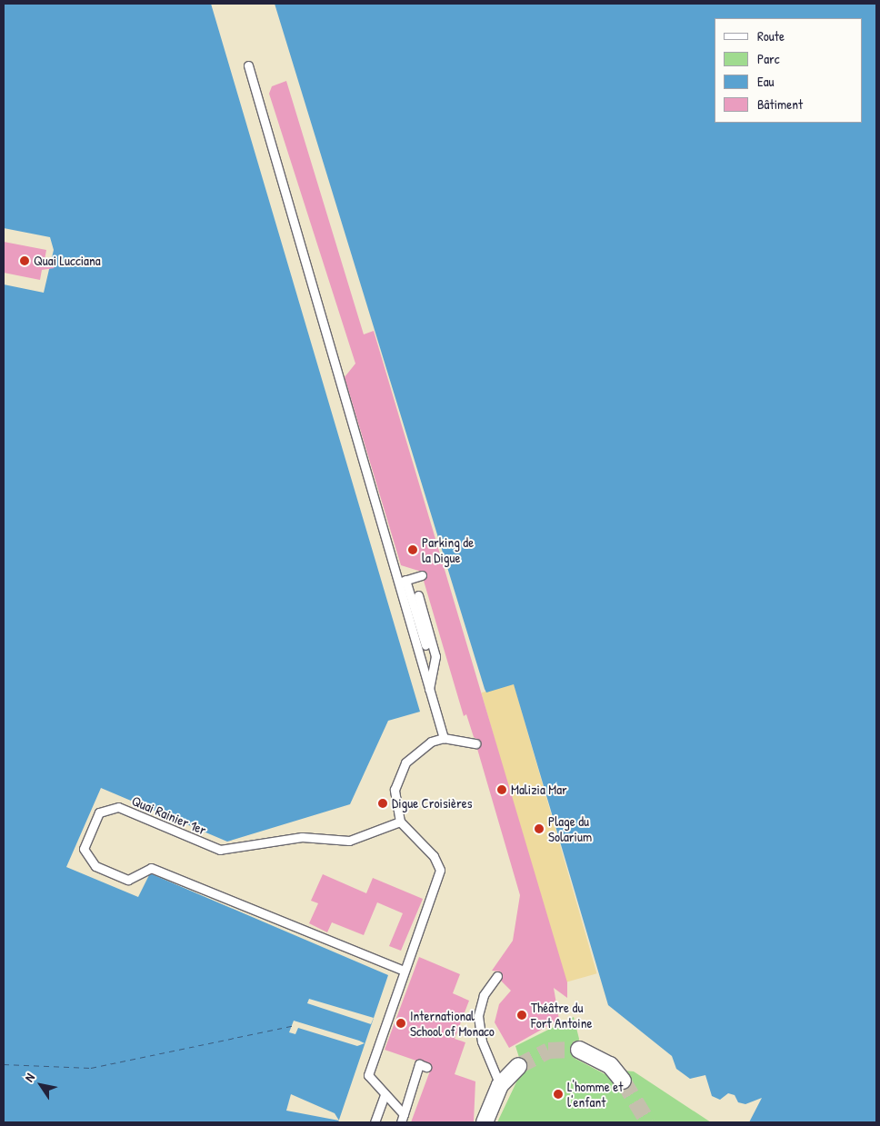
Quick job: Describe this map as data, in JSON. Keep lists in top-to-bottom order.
{
  "streets": {
    "lane": ["Quai Rainier 1er"]
  },
  "places": [
    "Quai Lucciana",
    "Parking de la Digue",
    "Malizia Mar",
    "Digue Croisières",
    "Plage du Solarium",
    "Théâtre du Fort Antoine",
    "International School of Monaco",
    "L'homme et l'enfant"
  ],
  "legend": [
    "Route",
    "Parc",
    "Eau",
    "Bâtiment"
  ],
  "north": "top left"
}
